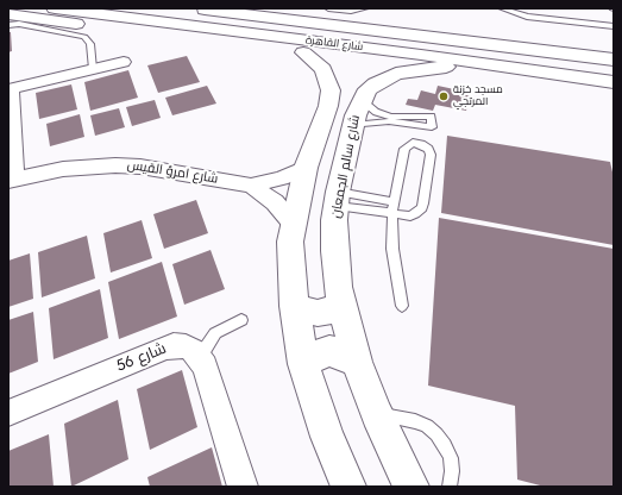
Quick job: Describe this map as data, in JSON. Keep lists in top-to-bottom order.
{
  "streets": {
    "main road": ["شارع القاهرة", "شارع سالم الجمعان"],
    "street": ["شارع امرؤ القيس", "شارع 56"]
  },
  "places": ["مسجد خزنة المرتجي"]
}
